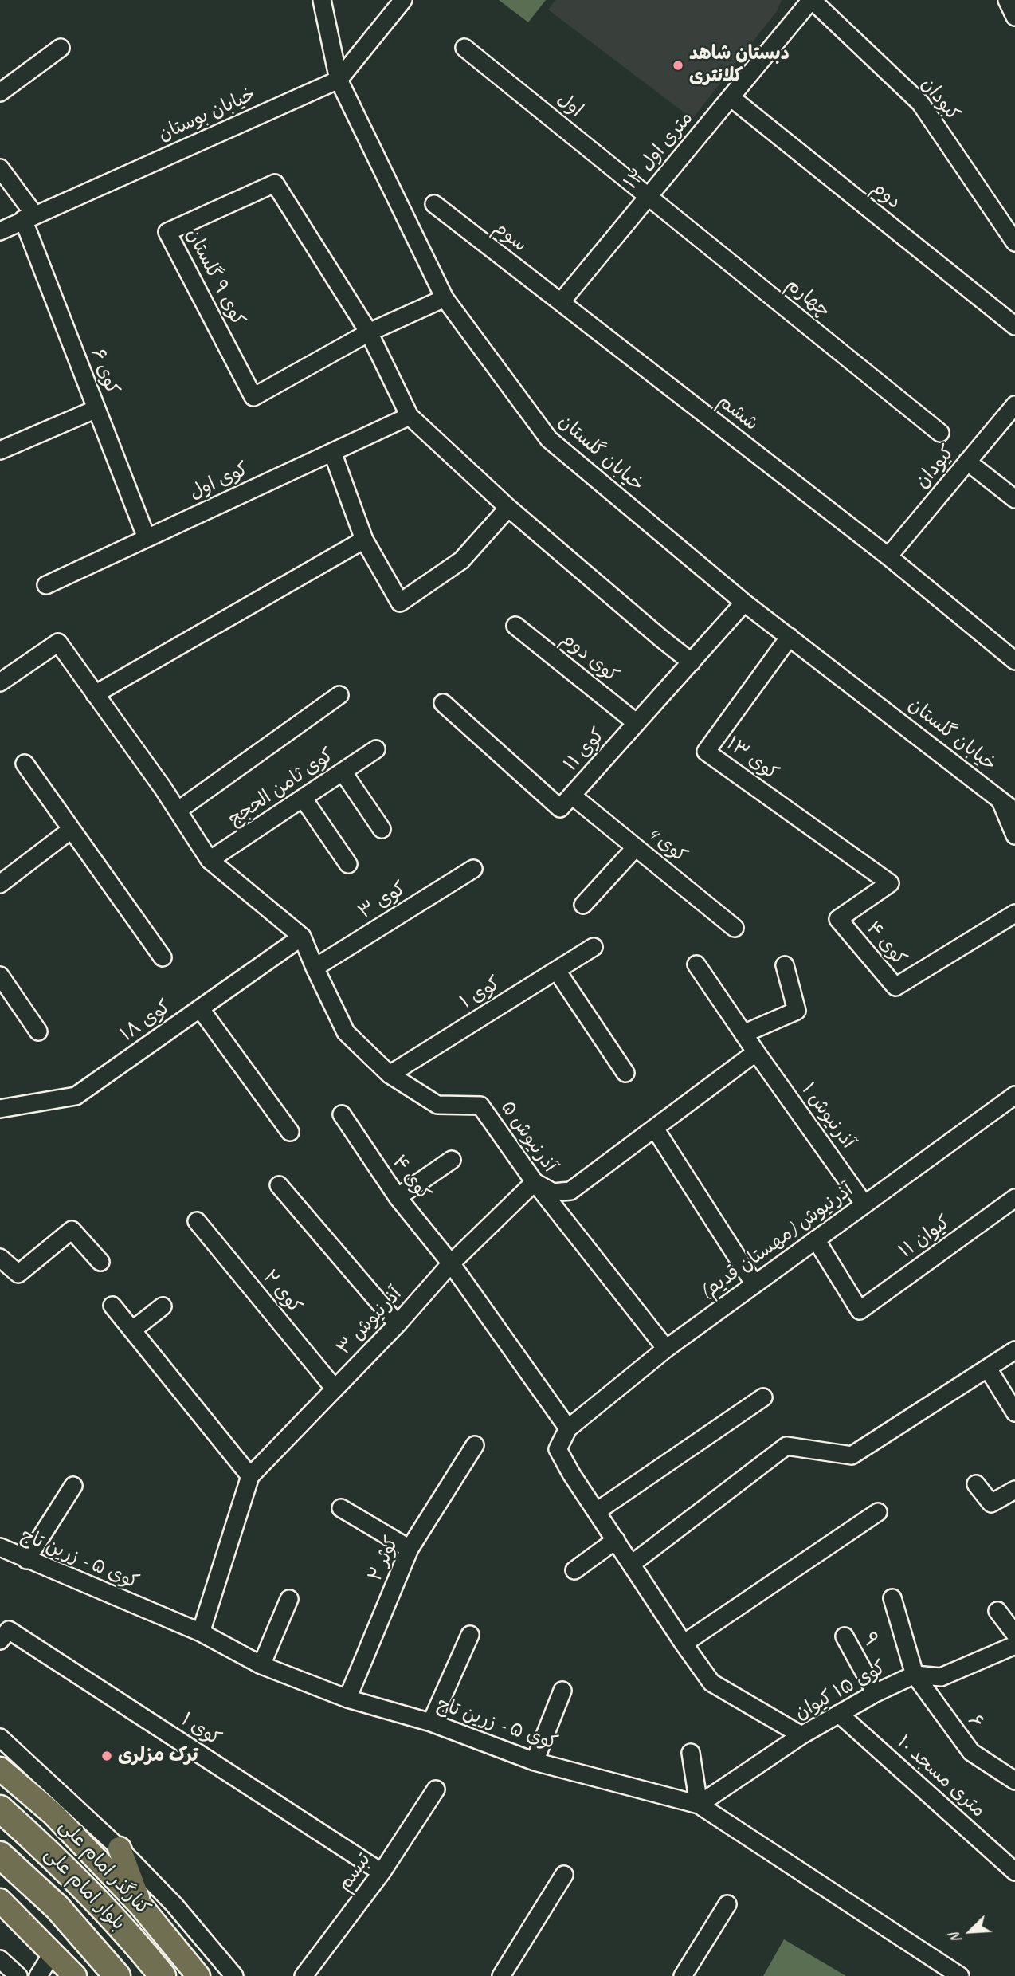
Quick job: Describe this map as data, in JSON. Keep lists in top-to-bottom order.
{
  "streets": {
    "highway": ["بلوار امام علی"],
    "main road": ["کنارگذر امام علی"],
    "street": [
      "کبودان",
      "اول",
      "خیابان بوستان",
      "۱۲ متری اول",
      "دوم",
      "سوم",
      "کوی ۹ گلستان",
      "چهارم",
      "کوی ۶",
      "ششم",
      "خیابان گلستان",
      "کیودان",
      "کوی اول",
      "کوی دوم",
      "کوی ۱۱",
      "کوی ۱۳",
      "کوی ثامن الحجج",
      "کوی 4",
      "کوی ۳",
      "کوی ۴",
      "کوی ۱",
      "کوی ۱۸",
      "آذرنیوش ۱",
      "آذرنیوش ۵",
      "کیوان ۱۱",
      "آذرنیوش (مهستان قدیم)",
      "کوی ۲",
      "آذرنیوش ۳",
      "کوی ۵ - زرین تاج",
      "کوثر ۲",
      "۹",
      "کوی ۱۵ کیوان",
      "۶",
      "۱۰ متری مسجد",
      "تبسم"
    ]
  },
  "crossings": [
    ["کبودان", "۱۲ متری اول"],
    ["اول", "۱۲ متری اول"],
    ["اول", "چهارم"],
    ["خیابان بوستان", "کوی ۶"],
    ["خیابان بوستان", "خیابان گلستان"],
    ["۱۲ متری اول", "دوم"],
    ["۱۲ متری اول", "سوم"],
    ["۱۲ متری اول", "چهارم"],
    ["۱۲ متری اول", "ششم"],
    ["سوم", "ششم"],
    ["کوی ۹ گلستان", "خیابان گلستان"],
    ["کوی ۹ گلستان", "کوی اول"],
    ["کوی ۶", "کوی اول"],
    ["ششم", "کیودان"],
    ["خیابان گلستان", "کوی ۱۱"],
    ["خیابان گلستان", "کوی ۱۳"],
    ["کوی دوم", "کوی ۱۱"],
    ["کوی ۱۱", "کوی 4"],
    ["کوی ۱۳", "کوی ۴"],
    ["کوی ۳", "آذرنیوش ۵"],
    ["کوی ۴", "آذرنیوش ۳"],
    ["کوی ۱", "آذرنیوش ۵"],
    ["کوی ۱", "تبسم"],
    ["کوی ۱۸", "آذرنیوش ۵"],
    ["آذرنیوش ۱", "آذرنیوش (مهستان قدیم)"],
    ["آذرنیوش ۵", "آذرنیوش (مهستان قدیم)"],
    ["آذرنیوش ۵", "آذرنیوش ۳"],
    ["کیوان ۱۱", "آذرنیوش (مهستان قدیم)"],
    ["کوی ۲", "آذرنیوش ۳"],
    ["آذرنیوش ۳", "کوی ۵ - زرین تاج"],
    ["کوی ۵ - زرین تاج", "کوثر ۲"],
    ["کوی ۵ - زرین تاج", "کوی ۱۵ کیوان"],
    ["۹", "کوی ۱۵ کیوان"],
    ["کوی ۱۵ کیوان", "۶"],
    ["کوی ۱۵ کیوان", "۱۰ متری مسجد"]
  ],
  "places": ["دبستان شاهد کلانتری", "ترک مزلری"],
  "north": "bottom left"
}
